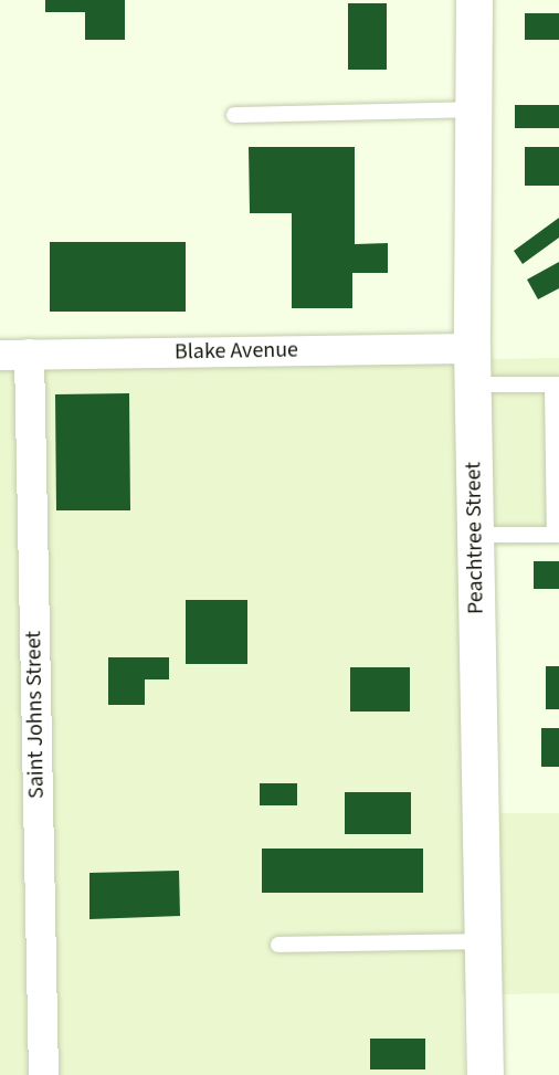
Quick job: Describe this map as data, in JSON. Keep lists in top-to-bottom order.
{
  "streets": {
    "street": ["Blake Avenue", "Peachtree Street", "Saint Johns Street"]
  },
  "crossings": [
    ["Blake Avenue", "Peachtree Street"],
    ["Blake Avenue", "Saint Johns Street"]
  ]
}
